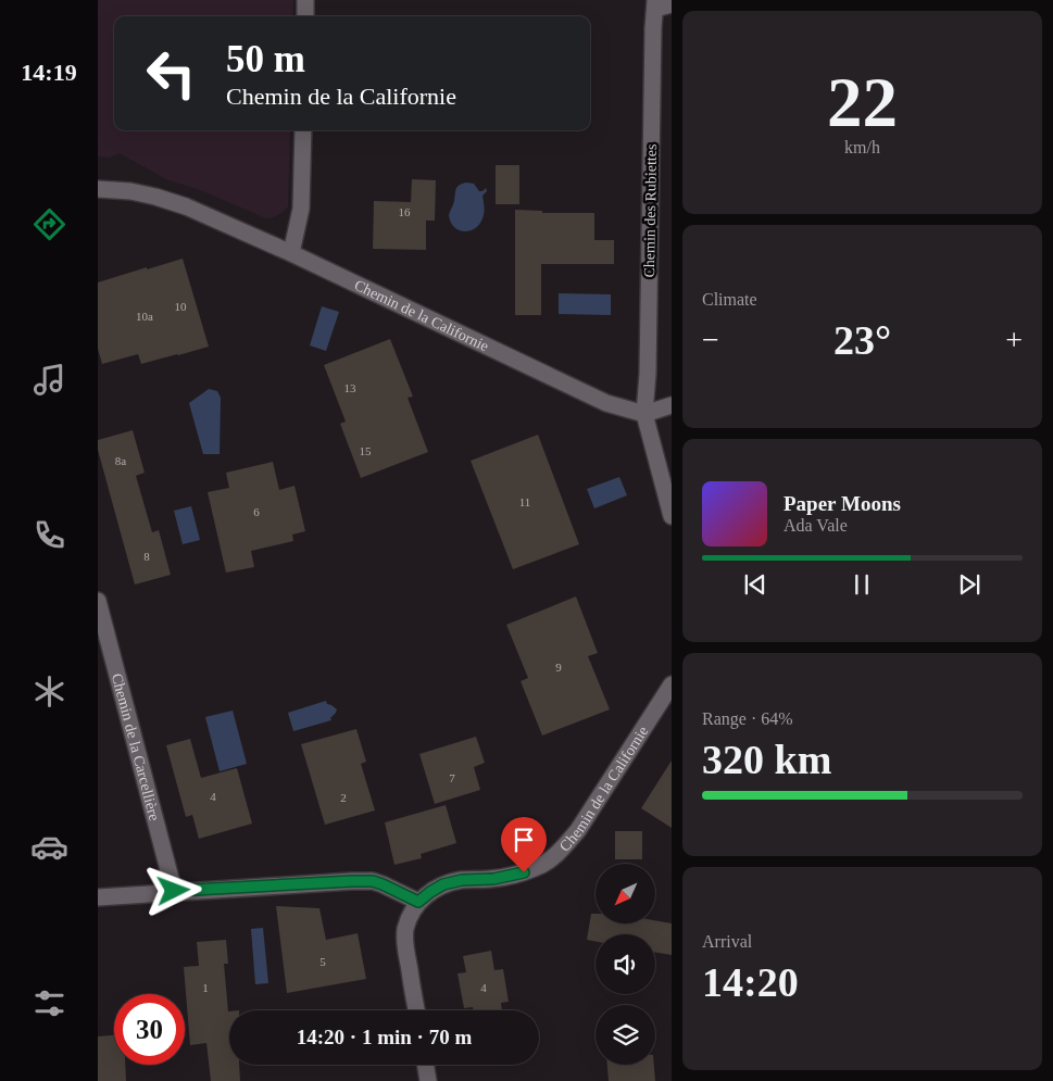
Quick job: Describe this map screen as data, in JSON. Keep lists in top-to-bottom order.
{
  "streets": {
    "street": ["Chemin des Rubiettes", "Chemin de la Californie", "Chemin de la Carcellière"]
  },
  "crossings": [
    ["Chemin des Rubiettes", "Chemin de la Californie"]
  ],
  "house_numbers": [
    "16",
    "10",
    "10a",
    "13",
    "15",
    "8a",
    "11",
    "6",
    "8",
    "9",
    "7",
    "4",
    "2",
    "5",
    "1",
    "4"
  ],
  "north": "bottom left",
  "page": {
    "tabs": "14:19",
    "tile": [
      ["22", "km/h"],
      "Climate",
      ["Range · 64%", "320 km"],
      ["Arrival", "14:20"]
    ],
    "turn": ["50 m", "Chemin de la Californie"],
    "heat": ["−", "23°", "+"],
    "song": ["Paper Moons", "Ada Vale"],
    "limit": "30",
    "trip": "14:20 · 1 min · 70 m"
  }
}
